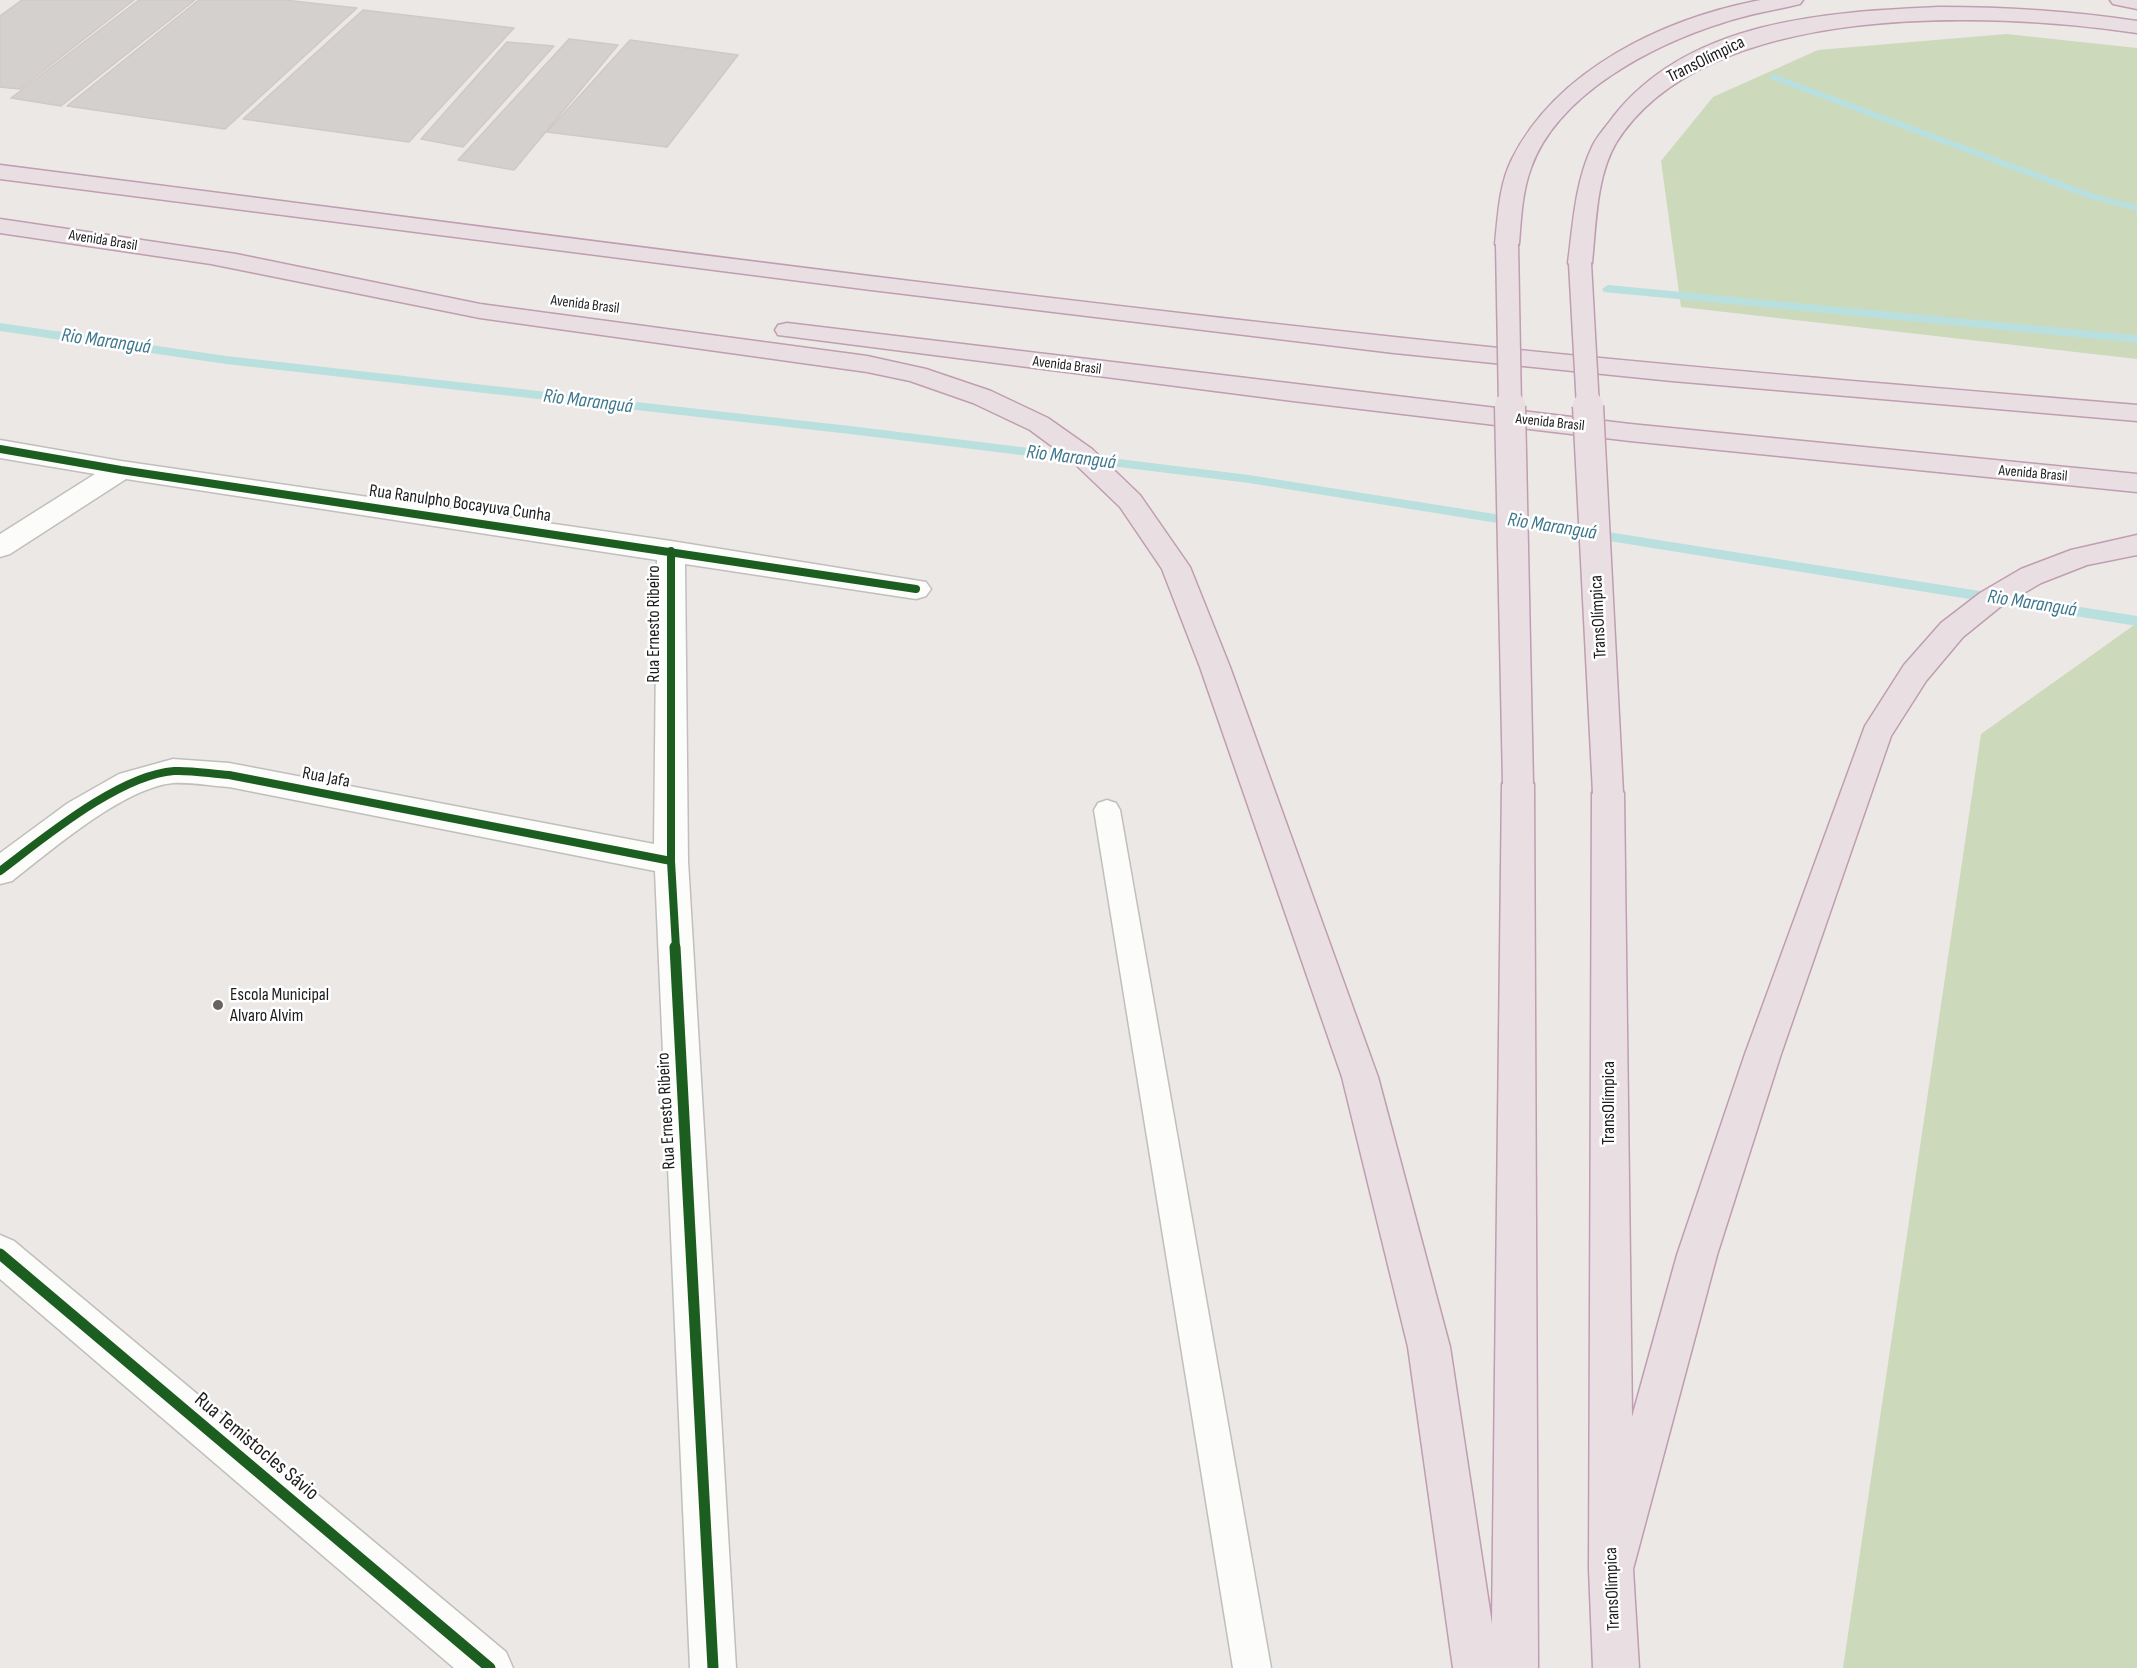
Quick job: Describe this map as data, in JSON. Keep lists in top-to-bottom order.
{
  "streets": {
    "highway": ["TransOlímpica", "Avenida Brasil"],
    "street": [
      "Rua Ranulpho Bocayuva Cunha",
      "Rua Ernesto Ribeiro",
      "Rua Jafa",
      "Rua Temistocles Sávio"
    ]
  },
  "crossings": [
    ["Rua Ranulpho Bocayuva Cunha", "Rua Ernesto Ribeiro"],
    ["Rua Ernesto Ribeiro", "Rua Jafa"]
  ],
  "water": ["Rio Maranguá"],
  "places": ["Escola Municipal Alvaro Alvim"]
}
